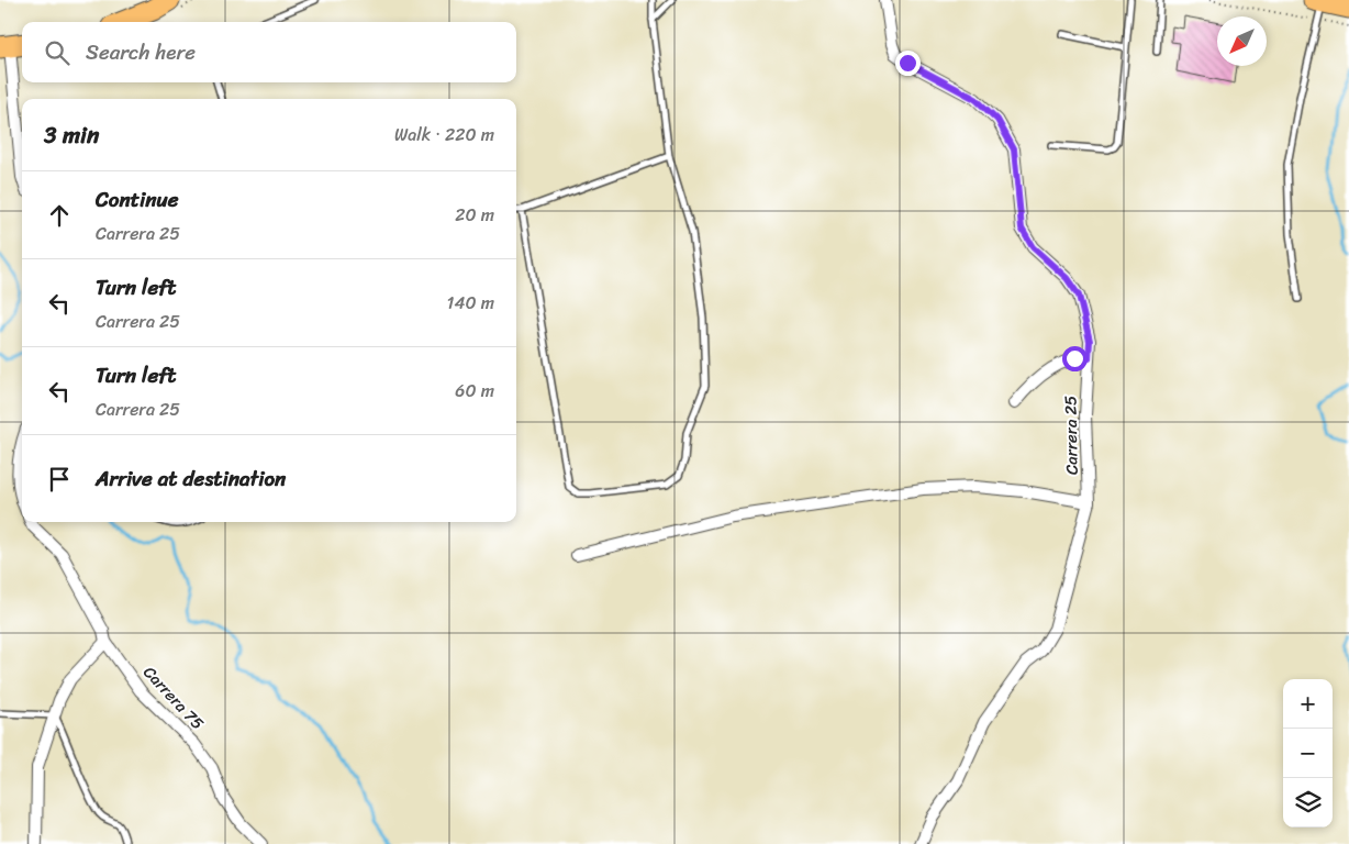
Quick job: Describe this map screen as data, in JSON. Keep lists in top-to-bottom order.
{
  "streets": {
    "street": ["Carrera 25", "Carrera 75"]
  },
  "north": "bottom left",
  "page": {
    "search": "Search here",
    "heading": ["3 min", "Walk · 220 m"],
    "list": [
      ["Continue", "Carrera 25", "20 m"],
      ["Turn left", "Carrera 25", "140 m"],
      ["Turn left", "Carrera 25", "60 m"],
      "Arrive at destination"
    ],
    "map_buttons": ["+", "−"]
  }
}
